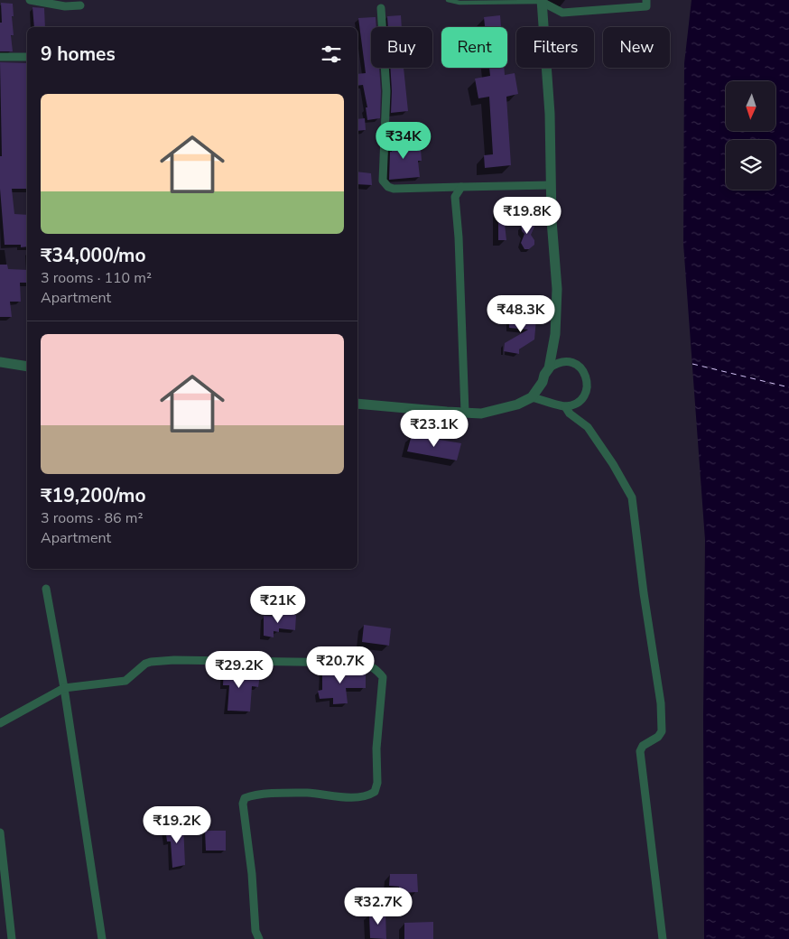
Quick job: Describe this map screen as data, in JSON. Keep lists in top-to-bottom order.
{
  "north": "bottom",
  "page": {
    "chip": [
      "Buy",
      "Rent",
      "Filters",
      "New"
    ],
    "heading": "9 homes",
    "list": [
      {
        "name": "₹34,000/mo",
        "note": "3 rooms · 110 m² · Apartment"
      },
      {
        "name": "₹19,200/mo",
        "note": "3 rooms · 86 m² · Apartment"
      }
    ],
    "price": [
      "₹34K",
      "₹19.8K",
      "₹48.3K",
      "₹23.1K",
      "₹21K",
      "₹20.7K",
      "₹29.2K",
      "₹19.2K",
      "₹32.7K"
    ]
  }
}
